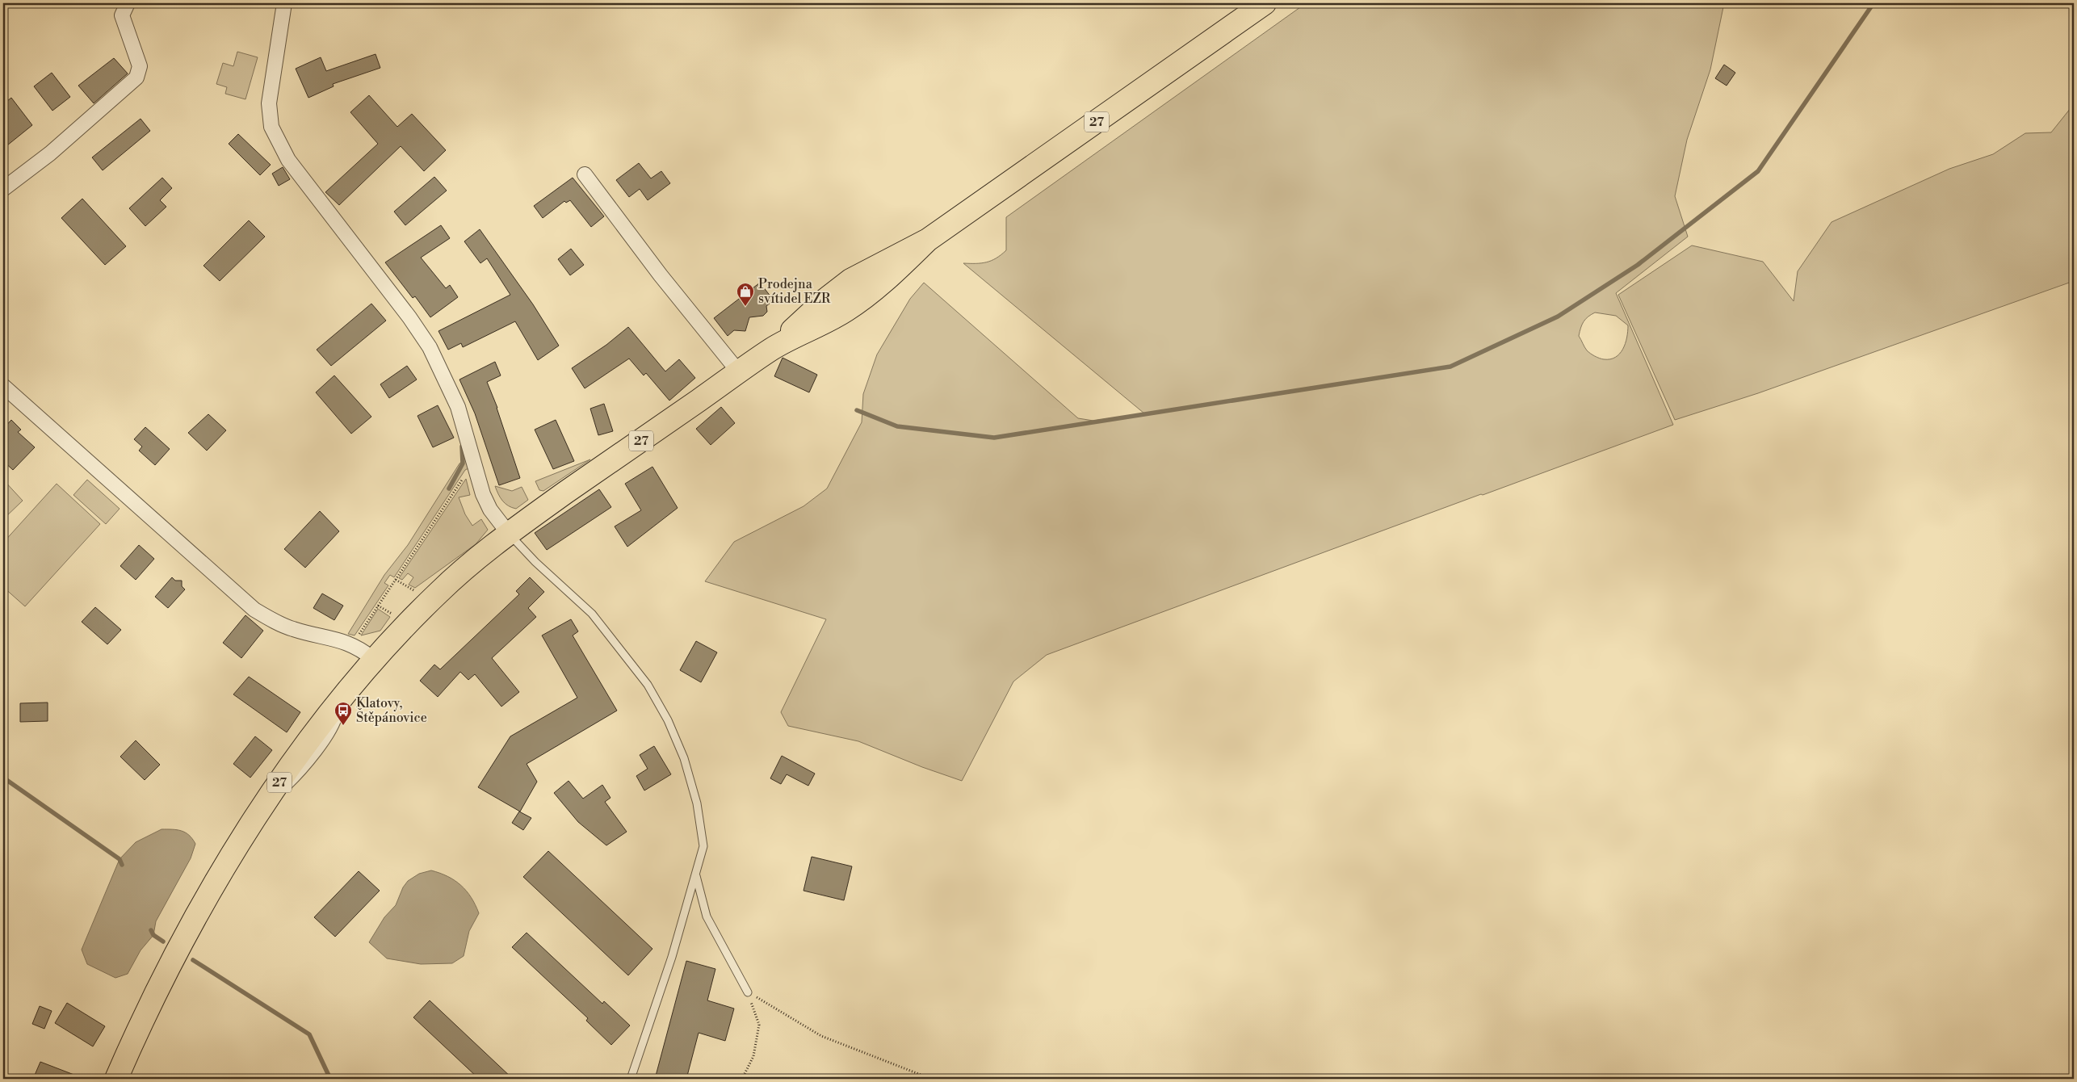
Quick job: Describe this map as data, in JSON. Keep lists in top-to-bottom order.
{
  "streets": {
    "main road": ["27"]
  },
  "places": {
    "shop": ["Prodejna svítidel EZR"],
    "bus stop": ["Klatovy, Štěpánovice"]
  }
}
